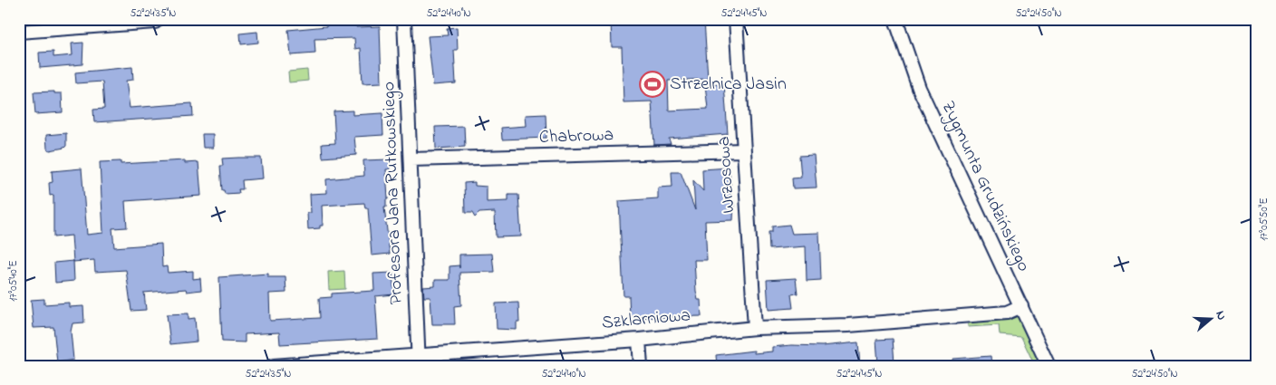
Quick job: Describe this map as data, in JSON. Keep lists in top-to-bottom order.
{
  "streets": {
    "street": [
      "Chabrowa",
      "Wrzosowa",
      "Zygmunta Grudzińskiego",
      "Profesora Jana Rutkowskiego",
      "Szklarniowa"
    ]
  },
  "crossings": [
    ["Chabrowa", "Wrzosowa"],
    ["Chabrowa", "Profesora Jana Rutkowskiego"],
    ["Wrzosowa", "Szklarniowa"],
    ["Zygmunta Grudzińskiego", "Szklarniowa"],
    ["Profesora Jana Rutkowskiego", "Szklarniowa"]
  ],
  "places": {
    "sports": ["Strzelnica Jasin"]
  },
  "north": "right",
  "coordinates": [
    "52°24'35\"N",
    "52°24'40\"N",
    "52°24'45\"N",
    "52°24'50\"N",
    "17°05'50\"E",
    "17°05'40\"E"
  ]
}
